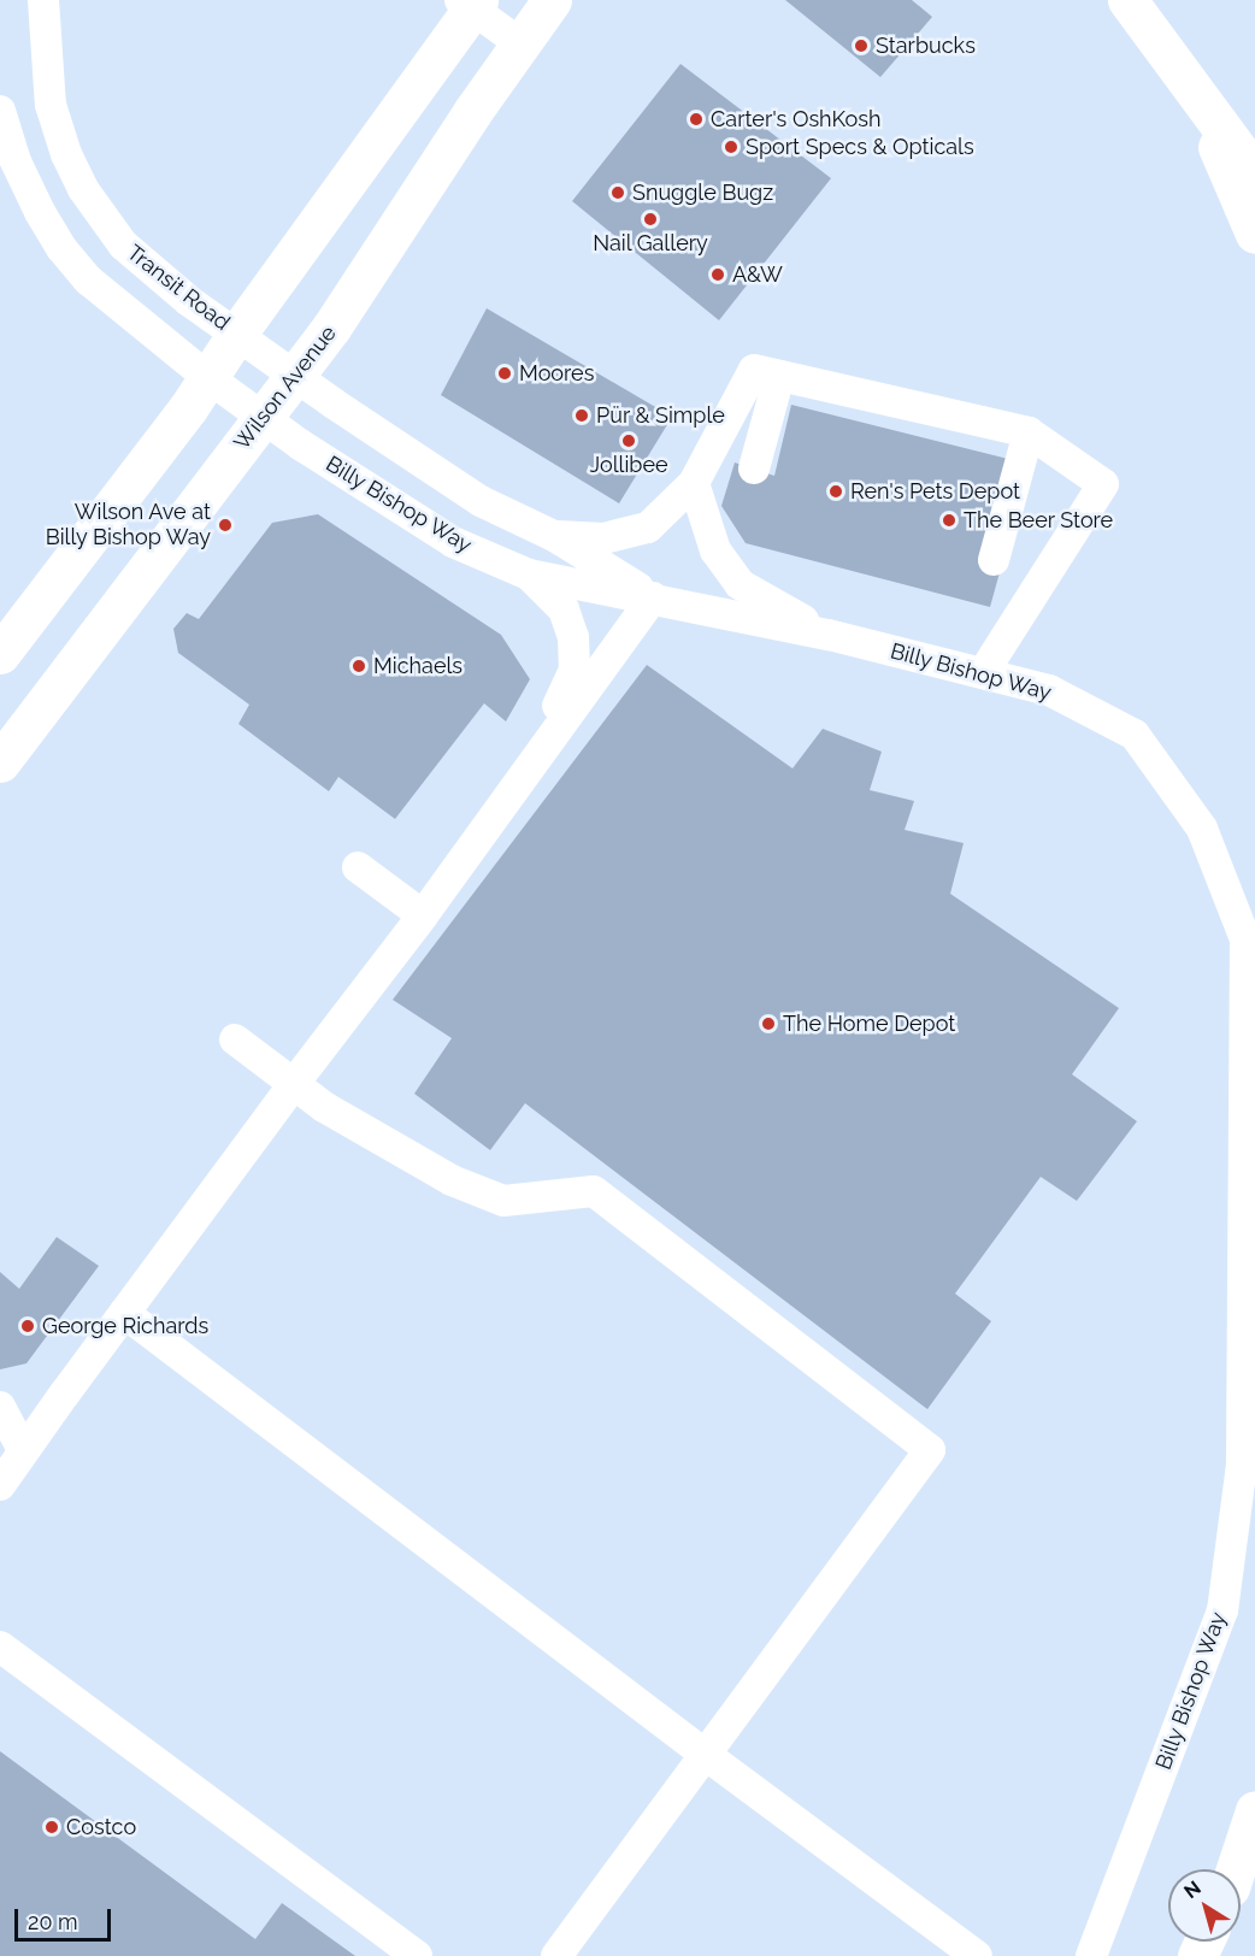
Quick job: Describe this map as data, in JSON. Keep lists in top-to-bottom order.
{
  "streets": {
    "main road": ["Wilson Avenue"],
    "street": ["Transit Road", "Billy Bishop Way"]
  },
  "crossings": [
    ["Transit Road", "Billy Bishop Way"],
    ["Wilson Avenue", "Billy Bishop Way"]
  ],
  "places": [
    "Starbucks",
    "Carter's OshKosh",
    "Sport Specs & Opticals",
    "Snuggle Bugz",
    "Nail Gallery",
    "A&W",
    "Moores",
    "Pür & Simple",
    "Jollibee",
    "Ren's Pets Depot",
    "The Beer Store",
    "Wilson Ave at Billy Bishop Way",
    "Michaels",
    "The Home Depot",
    "George Richards",
    "Costco"
  ],
  "scale_bar": "20 m",
  "north": "top left"
}
